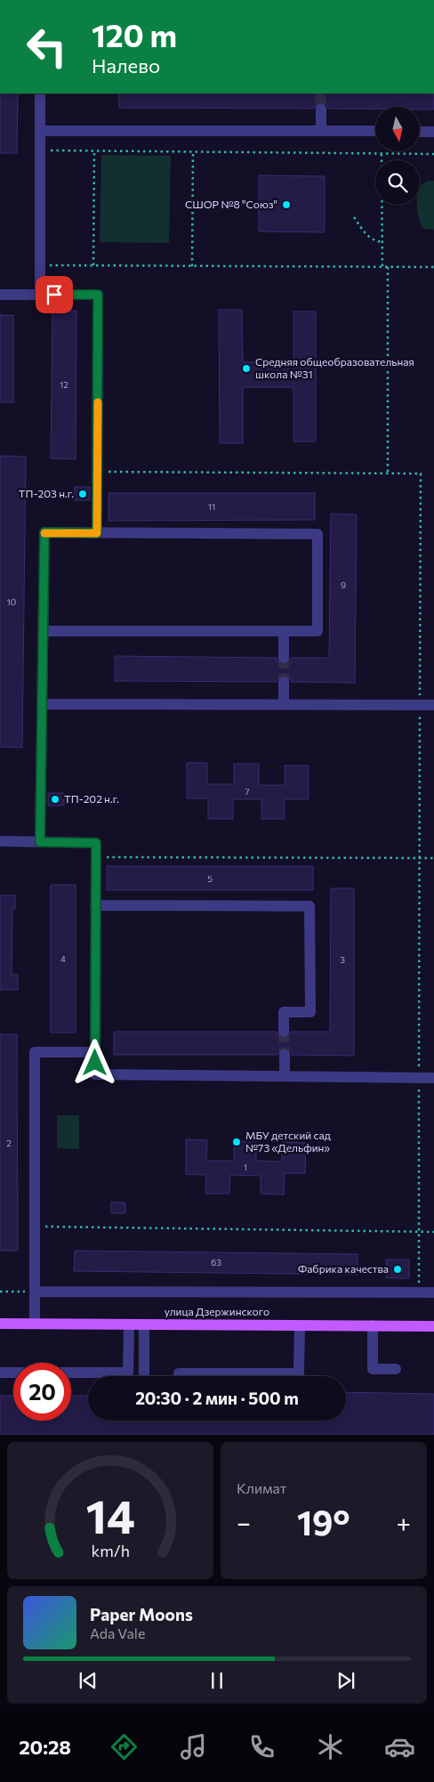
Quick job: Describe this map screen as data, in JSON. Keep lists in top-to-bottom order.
{
  "streets": {
    "main road": ["улица Дзержинского"]
  },
  "places": [
    "СШОР №8 \"Союз\"",
    "Средняя общеобразовательная школа №31",
    "ТП-203 н.г.",
    "ТП-202 н.г.",
    "МБУ детский сад №73 «Дельфин»",
    "Фабрика качества"
  ],
  "house_numbers": [
    "12",
    "11",
    "9",
    "10",
    "7",
    "5",
    "4",
    "3",
    "2",
    "1",
    "63"
  ],
  "north": "bottom",
  "page": {
    "turn": ["120 m", "Налево"],
    "limit": "20",
    "trip": "20:30 · 2 мин · 500 m",
    "tile": "Климат",
    "heat": ["−", "19°", "+"],
    "song": ["Paper Moons", "Ada Vale"],
    "tabs": "20:28",
    "gauge": ["14", "km/h"]
  }
}
